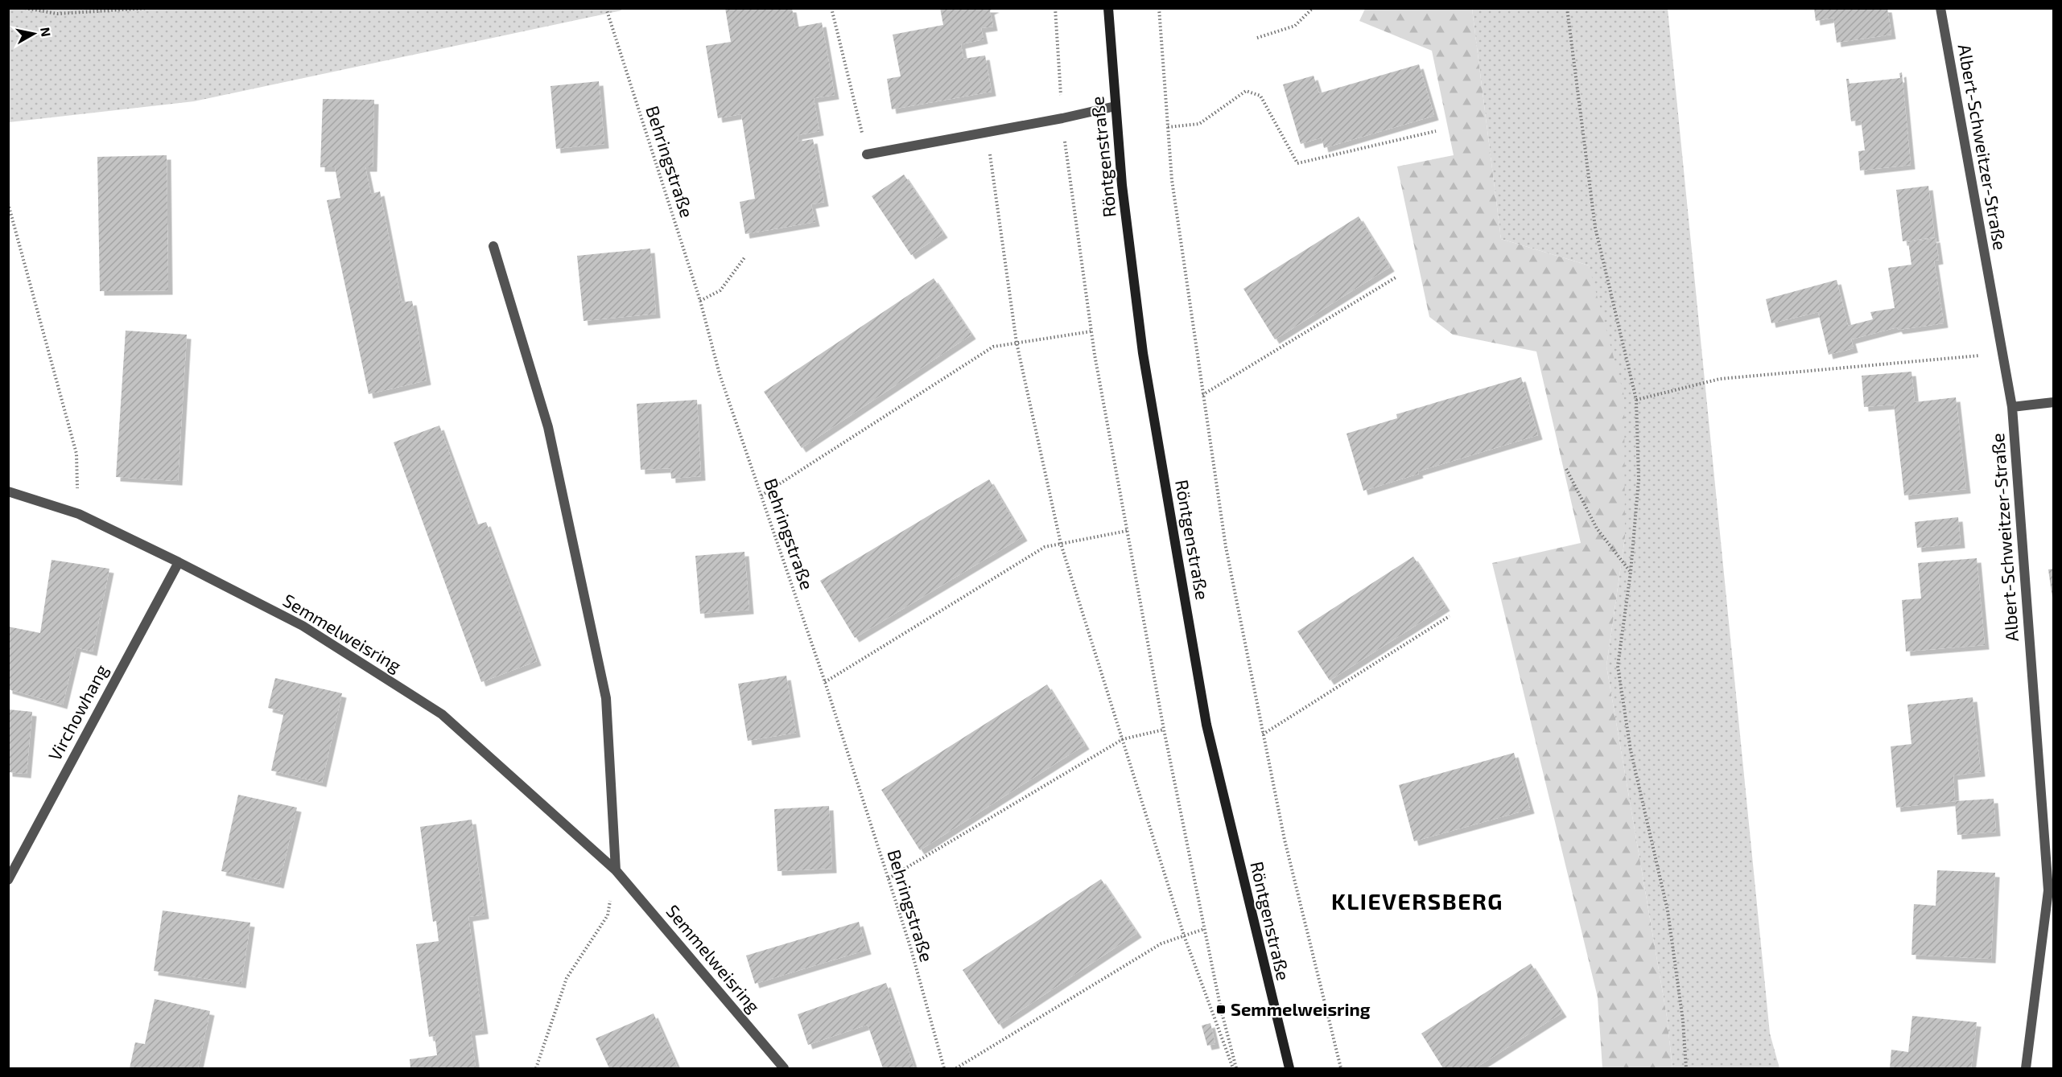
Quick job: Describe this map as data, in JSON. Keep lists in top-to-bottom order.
{
  "streets": {
    "street": [
      "Albert-Schweitzer-Straße",
      "Röntgenstraße",
      "Semmelweisring",
      "Virchowhang"
    ],
    "path": ["Behringstraße"]
  },
  "crossings": [
    ["Semmelweisring", "Virchowhang"]
  ],
  "districts": ["KLIEVERSBERG"],
  "places": {
    "transit": ["Semmelweisring"]
  },
  "north": "right"
}
